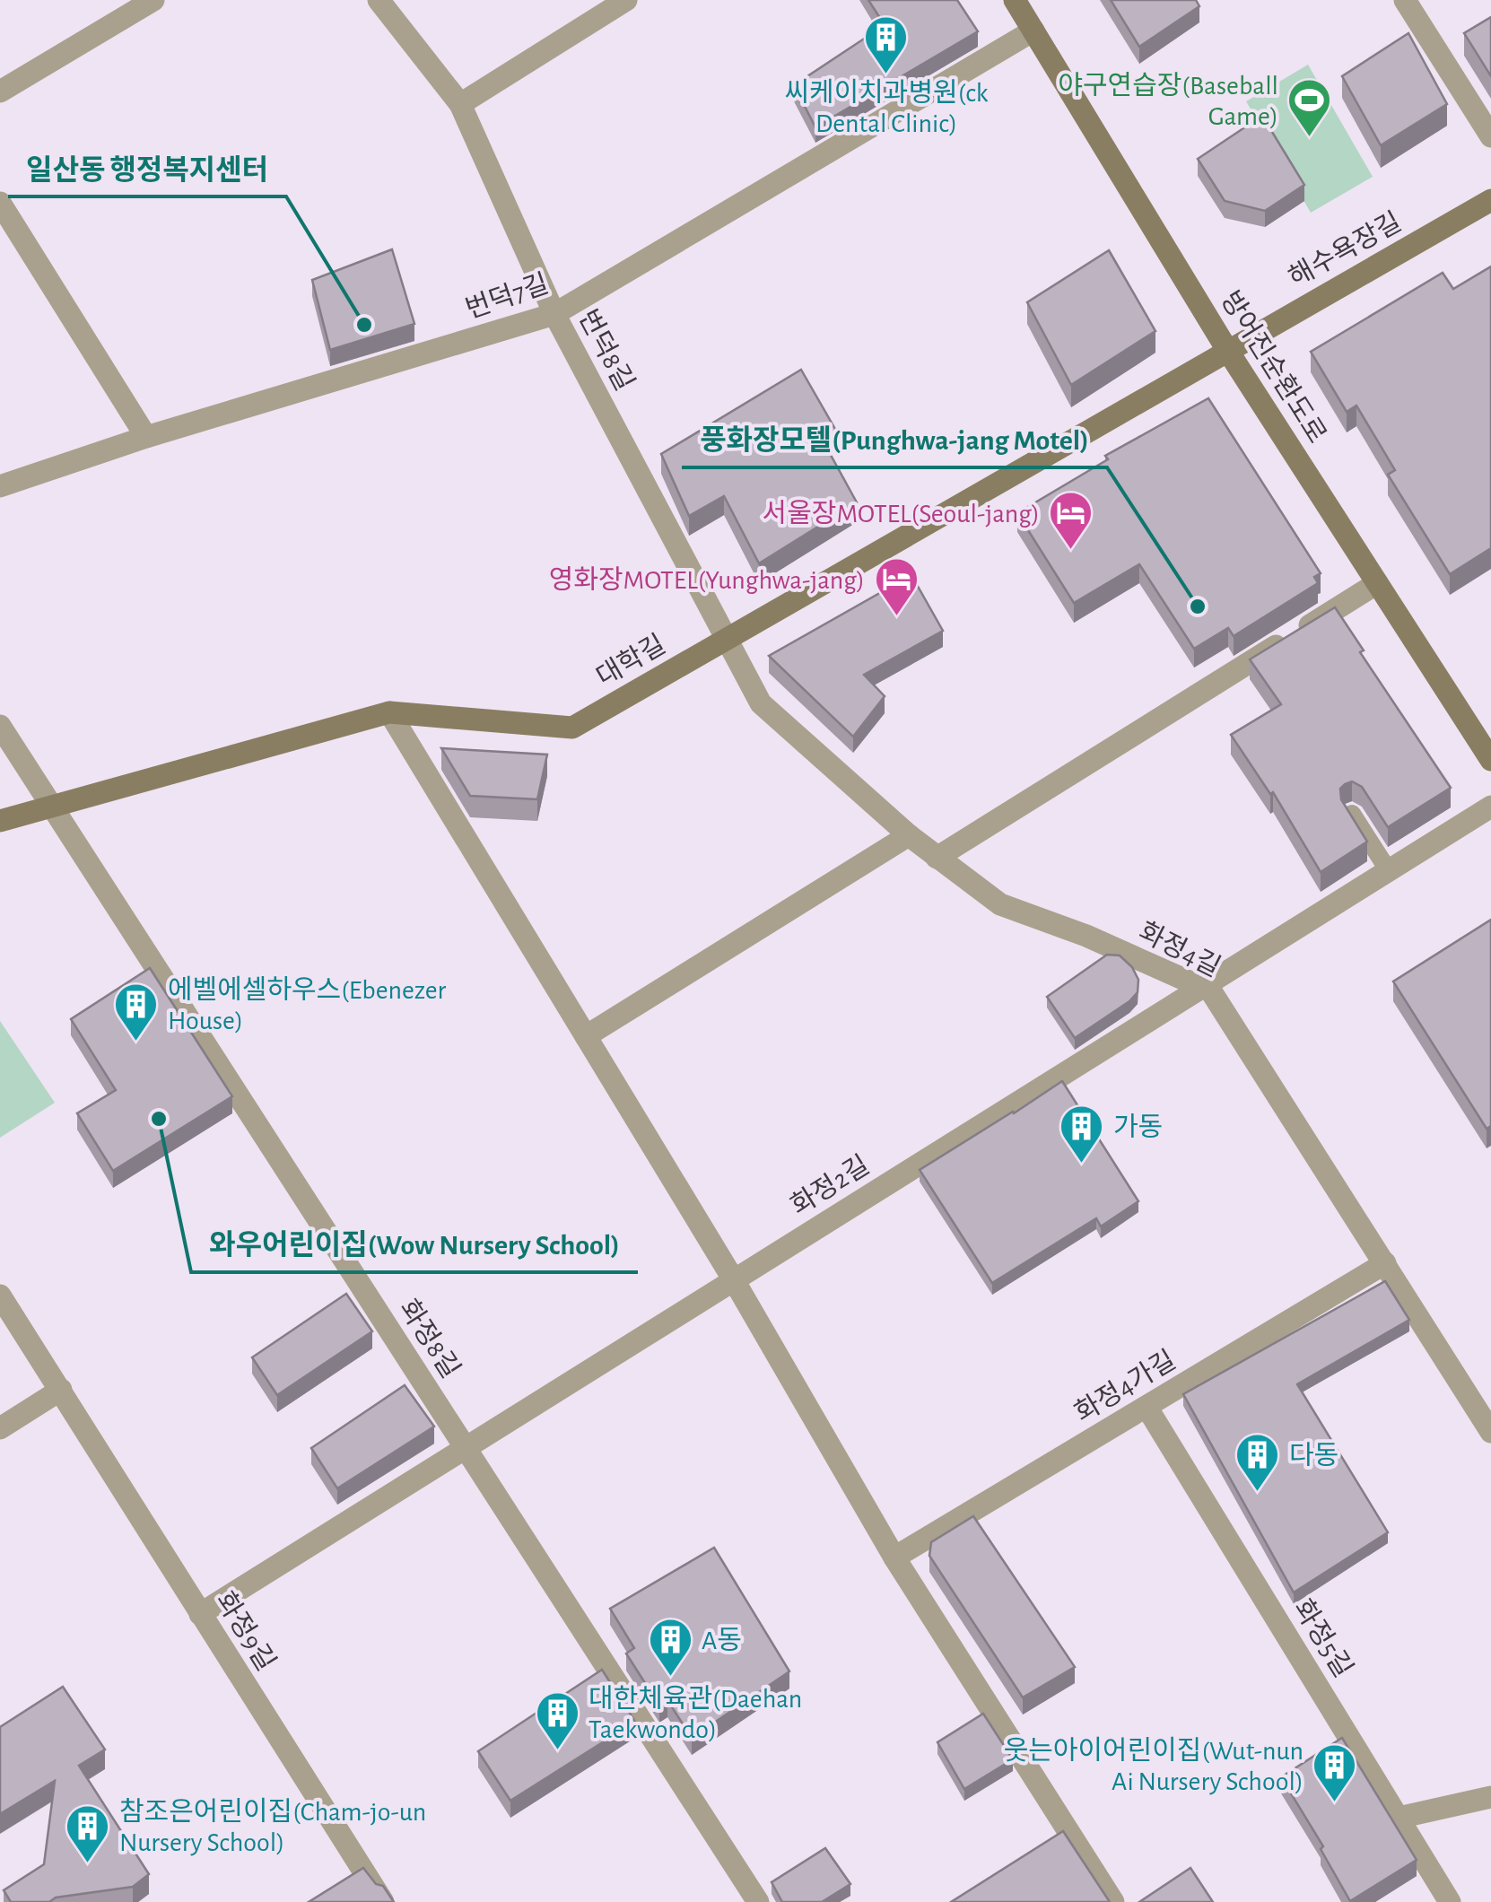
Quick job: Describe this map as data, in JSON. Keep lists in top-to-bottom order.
{
  "streets": {
    "street": [
      "해수욕장길",
      "번덕7길",
      "번덕8길",
      "방어진순환도로",
      "대학길",
      "화정4길",
      "화정2길",
      "화정8길",
      "화정4가길",
      "화정9길",
      "화정5길"
    ]
  },
  "crossings": [
    ["해수욕장길", "방어진순환도로"],
    ["해수욕장길", "대학길"],
    ["번덕7길", "번덕8길"],
    ["번덕7길", "방어진순환도로"],
    ["번덕8길", "대학길"],
    ["번덕8길", "화정4길"],
    ["방어진순환도로", "대학길"],
    ["대학길", "화정4길"],
    ["대학길", "화정8길"],
    ["화정4길", "화정2길"],
    ["화정4길", "화정4가길"],
    ["화정2길", "화정8길"],
    ["화정2길", "화정9길"],
    ["화정4가길", "화정5길"]
  ],
  "places": {
    "building": [
      "씨케이치과병원(ck Dental Clinic)",
      "에벨에셀하우스(Ebenezer House)",
      "가동",
      "다동",
      "A동",
      "대한체육관(Daehan Taekwondo)",
      "웃는아이어린이집(Wut-nun Ai Nursery School)",
      "참조은어린이집(Cham-jo-un Nursery School)"
    ],
    "sports": ["야구연습장(Baseball Game)"],
    "other": ["일산동 행정복지센터", "풍화장모텔(Punghwa-jang Motel)", "와우어린이집(Wow Nursery School)"],
    "hotel": ["서울장MOTEL(Seoul-jang)", "영화장MOTEL(Yunghwa-jang)"]
  }
}
